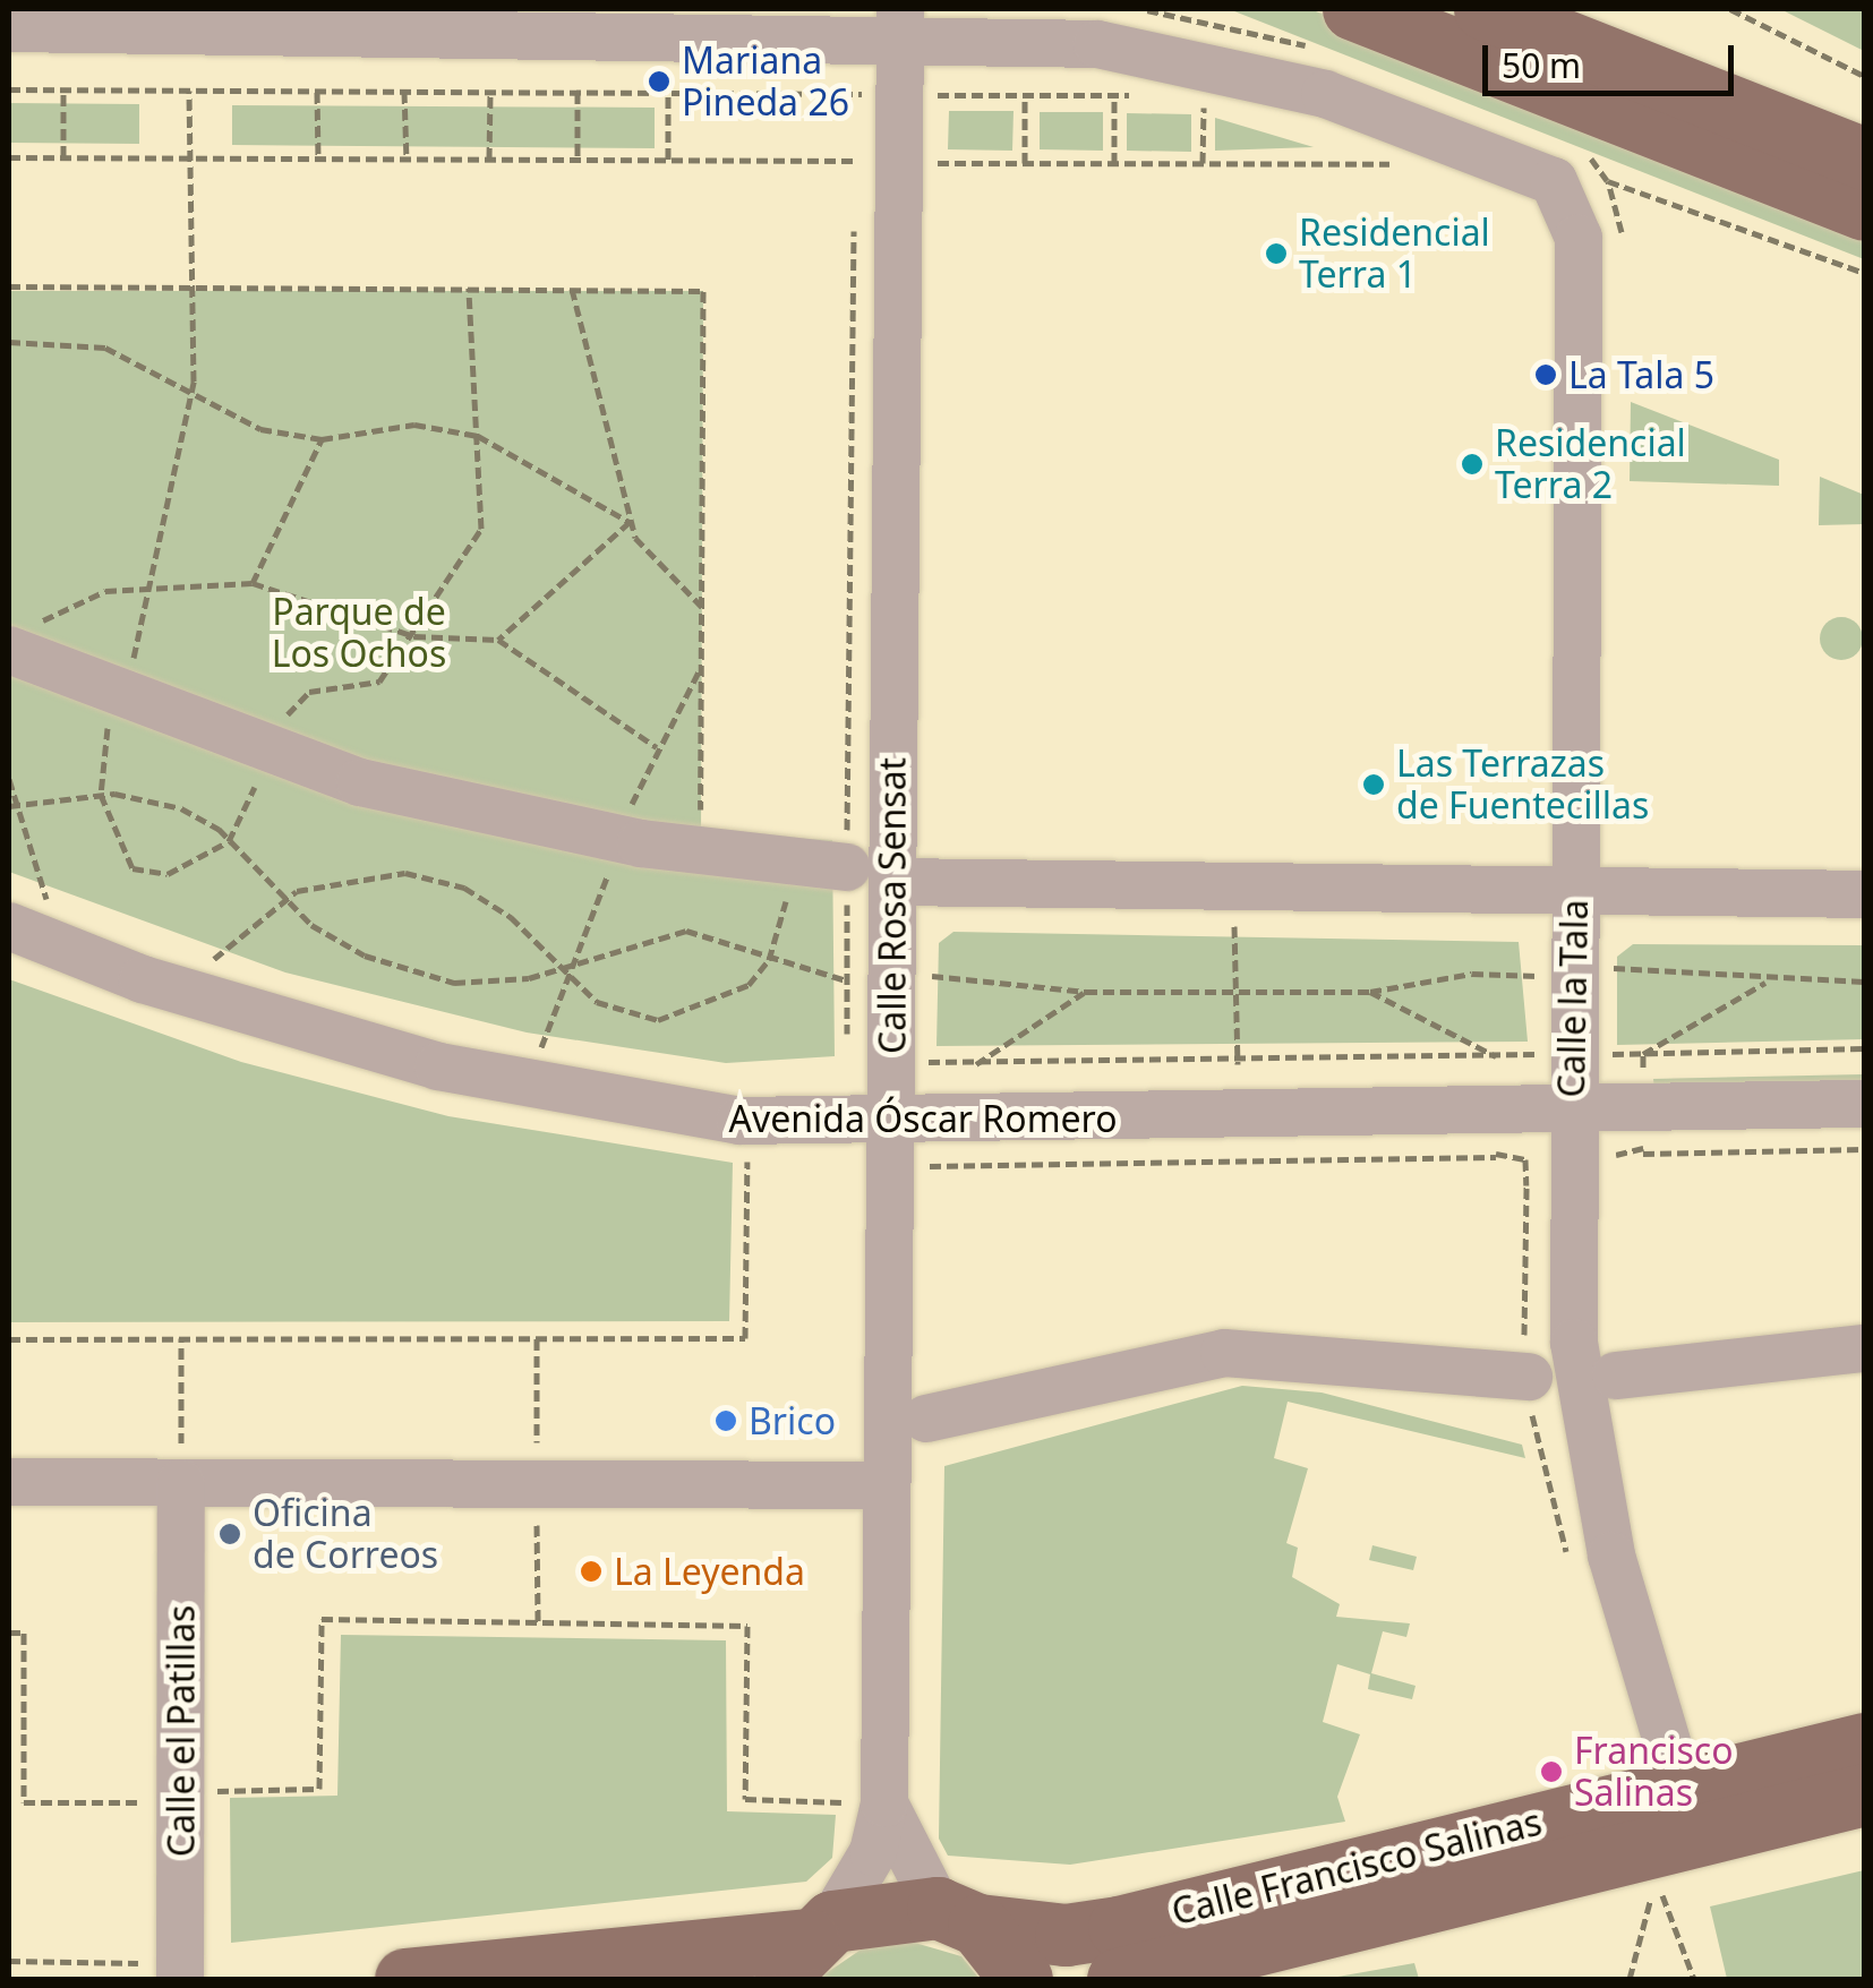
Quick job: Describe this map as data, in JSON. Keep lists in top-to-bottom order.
{
  "streets": {
    "main road": ["Calle Francisco Salinas"],
    "street": [
      "Calle Rosa Sensat",
      "Calle la Tala",
      "Avenida Óscar Romero",
      "Calle el Patillas"
    ]
  },
  "crossings": [
    ["Calle Rosa Sensat", "Calle la Tala"],
    ["Calle Rosa Sensat", "Avenida Óscar Romero"],
    ["Calle Rosa Sensat", "Calle Francisco Salinas"],
    ["Calle la Tala", "Avenida Óscar Romero"],
    ["Calle la Tala", "Calle Francisco Salinas"]
  ],
  "parks": ["Parque de Los Ochos"],
  "places": [
    "Mariana Pineda 26",
    "Residencial Terra 1",
    "La Tala 5",
    "Residencial Terra 2",
    "Las Terrazas de Fuentecillas",
    "Brico",
    "Oficina de Correos",
    "La Leyenda",
    "Francisco Salinas"
  ],
  "scale_bar": "50 m"
}
